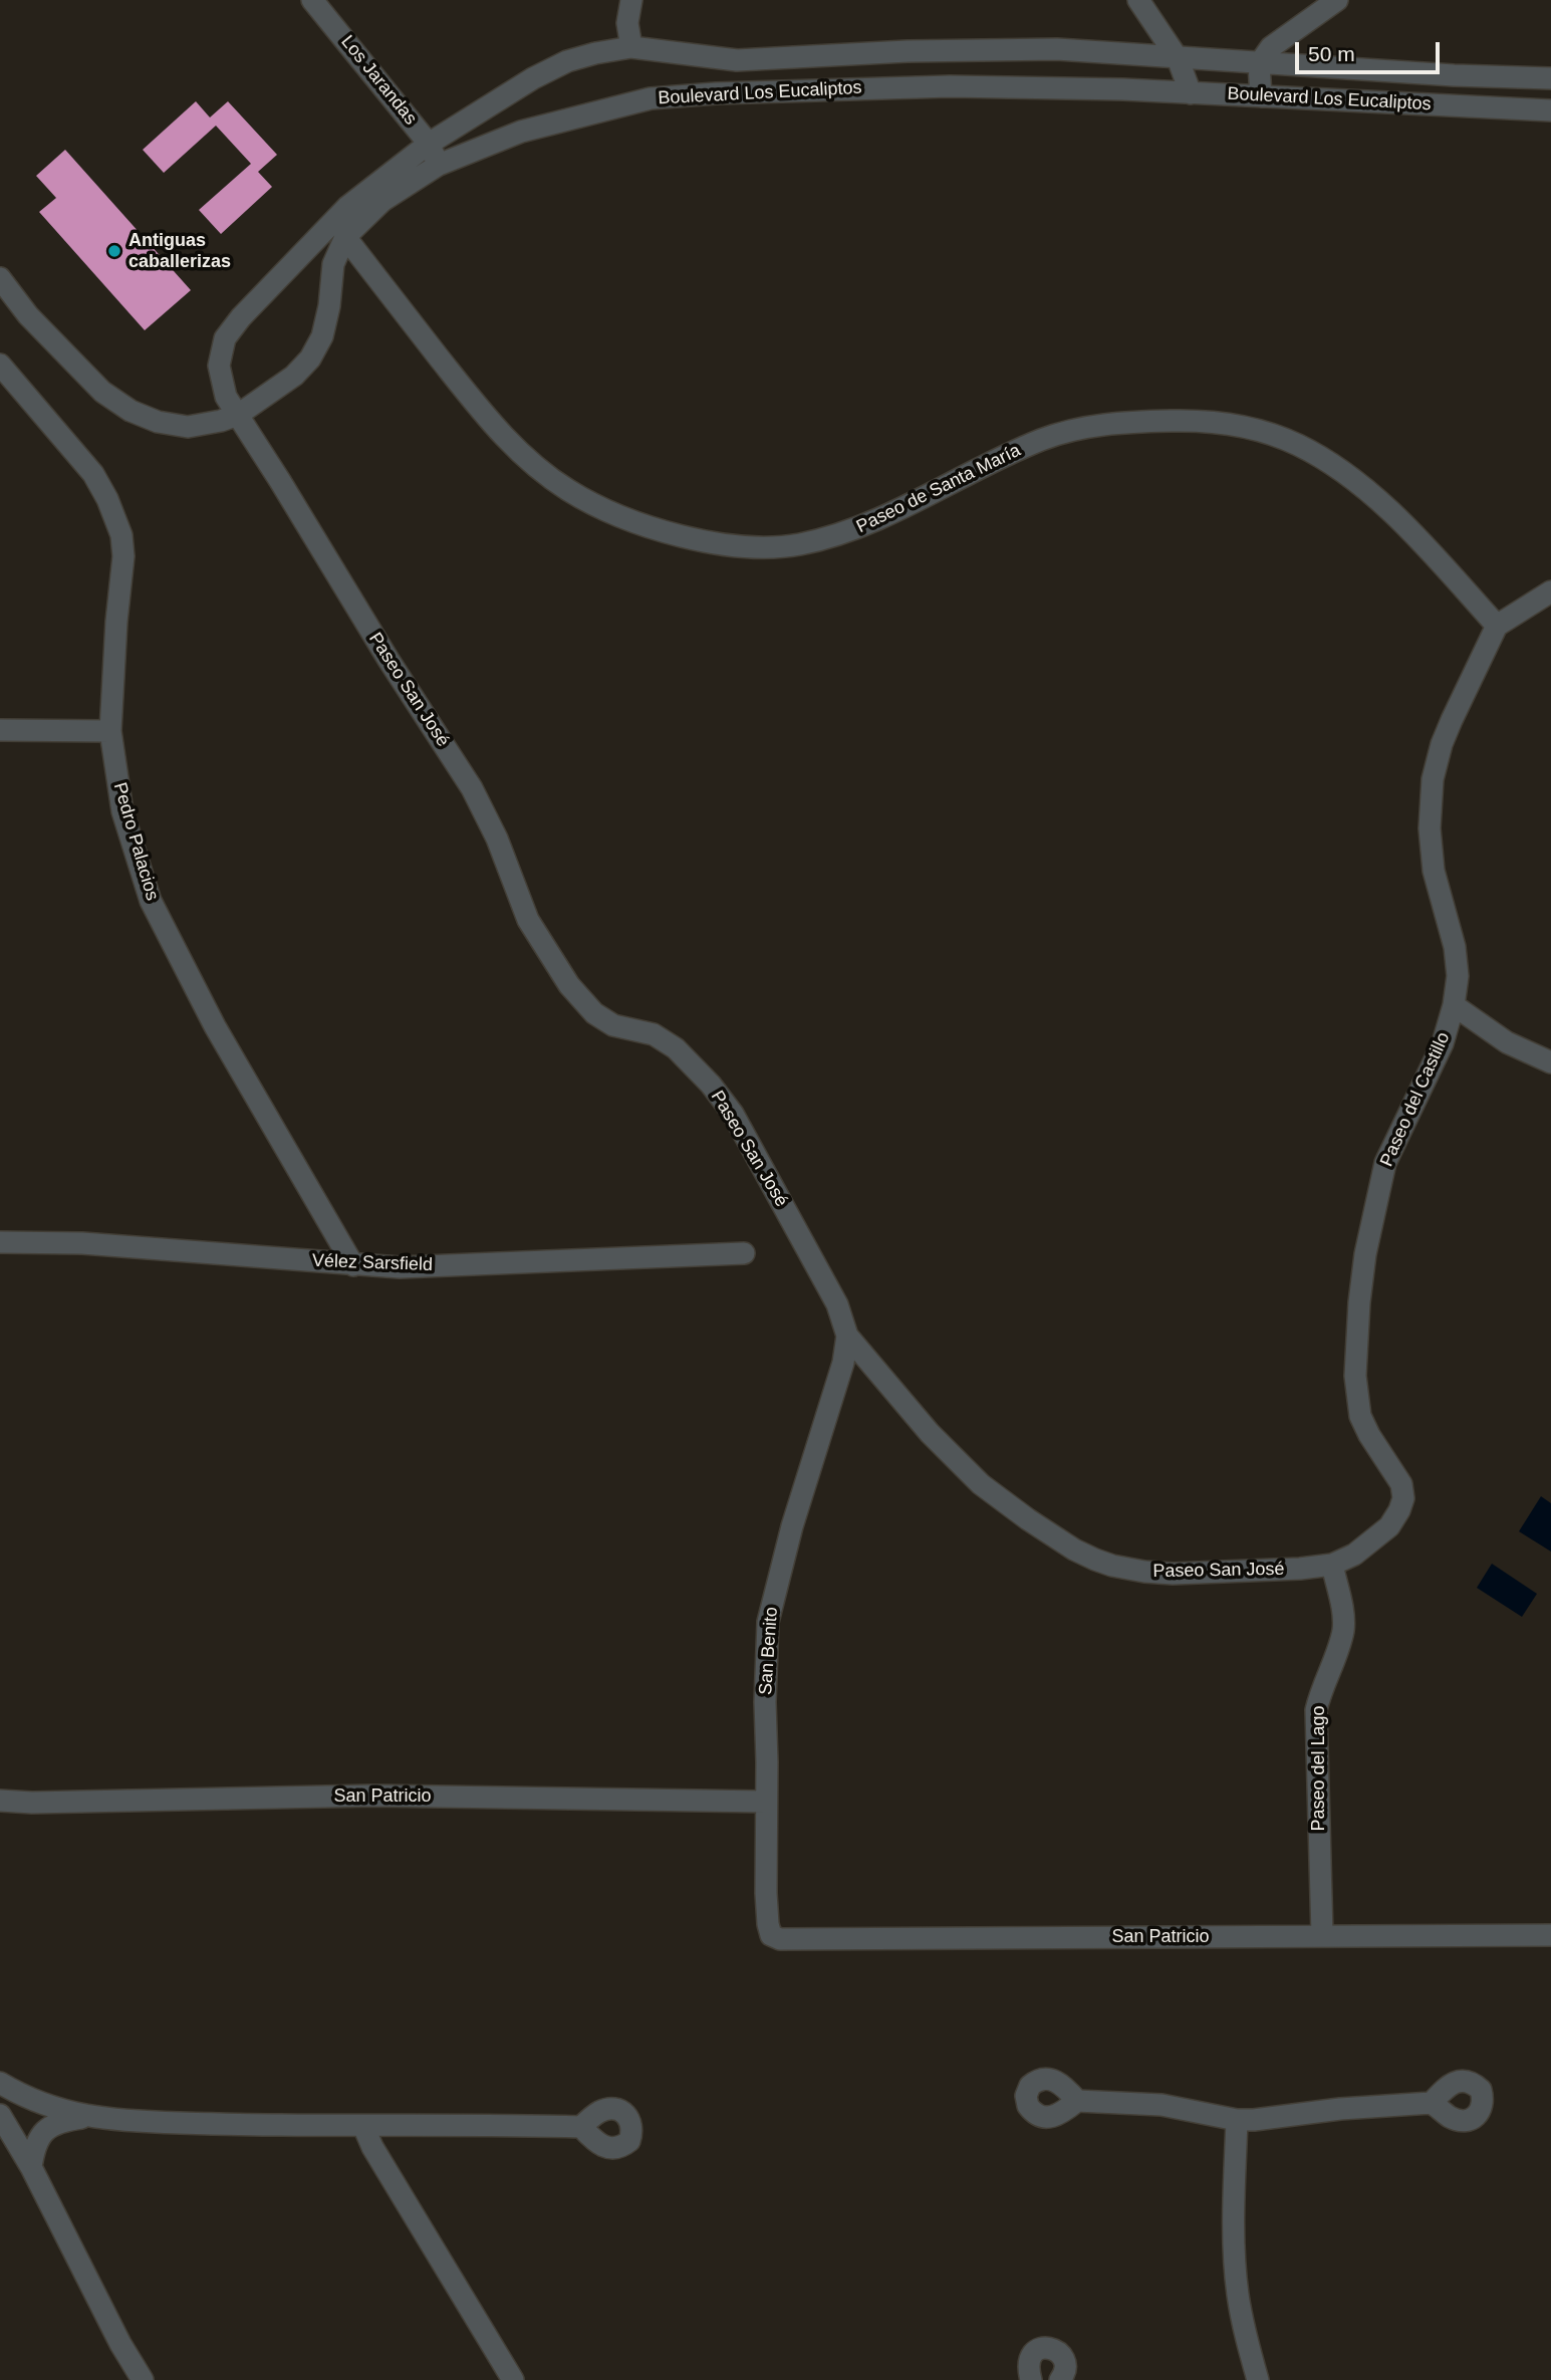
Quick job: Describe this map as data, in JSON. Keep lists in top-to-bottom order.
{
  "streets": {
    "street": [
      "Los Jarandas",
      "Boulevard Los Eucaliptos",
      "Paseo de Santa María",
      "Paseo San José",
      "Pedro Palacios",
      "Paseo del Castillo",
      "Vélez Sarsfield",
      "San Benito",
      "Paseo del Lago",
      "San Patricio"
    ]
  },
  "crossings": [
    ["Los Jarandas", "Boulevard Los Eucaliptos"],
    ["Boulevard Los Eucaliptos", "Paseo de Santa María"],
    ["Boulevard Los Eucaliptos", "Paseo San José"],
    ["Paseo de Santa María", "Paseo del Castillo"],
    ["Paseo San José", "Paseo del Castillo"],
    ["Paseo San José", "San Benito"],
    ["Paseo San José", "Paseo del Lago"],
    ["Pedro Palacios", "Vélez Sarsfield"],
    ["Paseo del Castillo", "Paseo del Lago"],
    ["San Benito", "San Patricio"],
    ["Paseo del Lago", "San Patricio"]
  ],
  "places": ["Antiguas caballerizas"],
  "scale_bar": "50 m"
}
